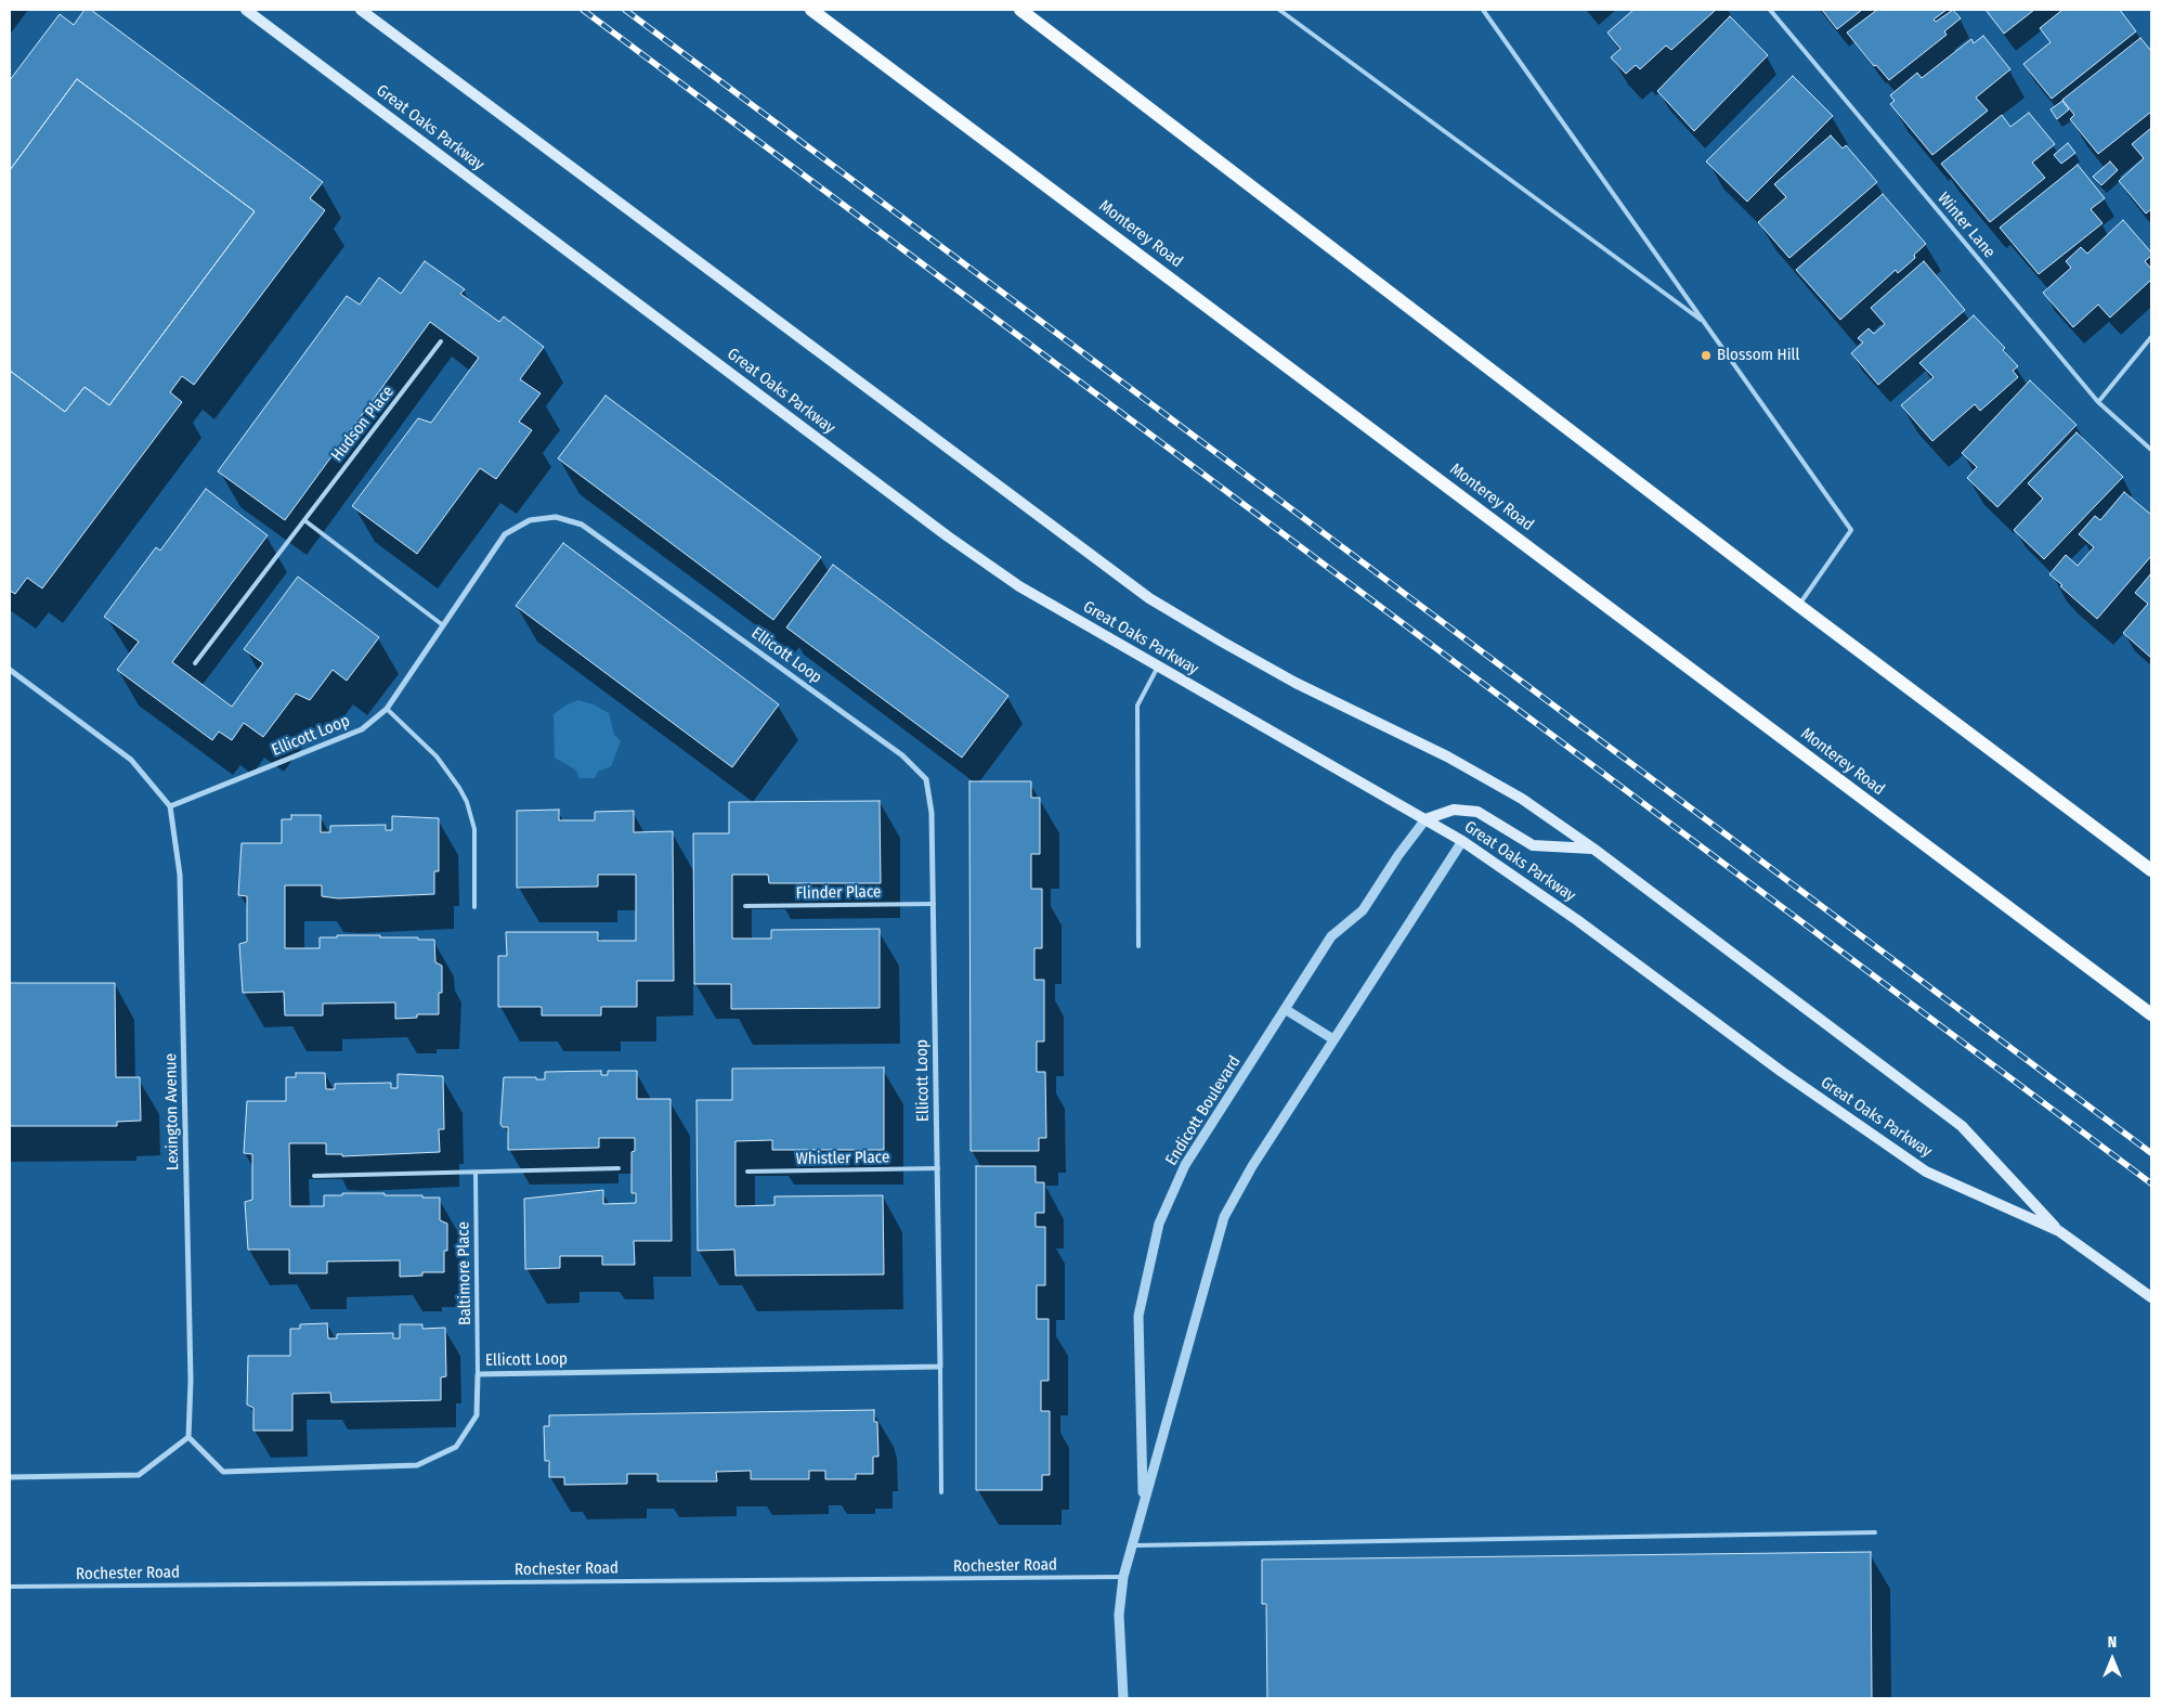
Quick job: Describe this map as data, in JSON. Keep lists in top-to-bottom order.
{
  "streets": {
    "main road": ["Great Oaks Parkway", "Monterey Road"],
    "street": ["Ellicott Loop", "Endicott Boulevard", "Lexington Avenue"],
    "lane": [
      "Winter Lane",
      "Hudson Place",
      "Flinder Place",
      "Whistler Place",
      "Baltimore Place",
      "Rochester Road"
    ]
  },
  "crossings": [
    ["Great Oaks Parkway", "Endicott Boulevard"],
    ["Ellicott Loop", "Flinder Place"],
    ["Ellicott Loop", "Lexington Avenue"],
    ["Ellicott Loop", "Whistler Place"],
    ["Ellicott Loop", "Baltimore Place"],
    ["Endicott Boulevard", "Rochester Road"]
  ],
  "places": ["Blossom Hill"],
  "north": "top"
}
